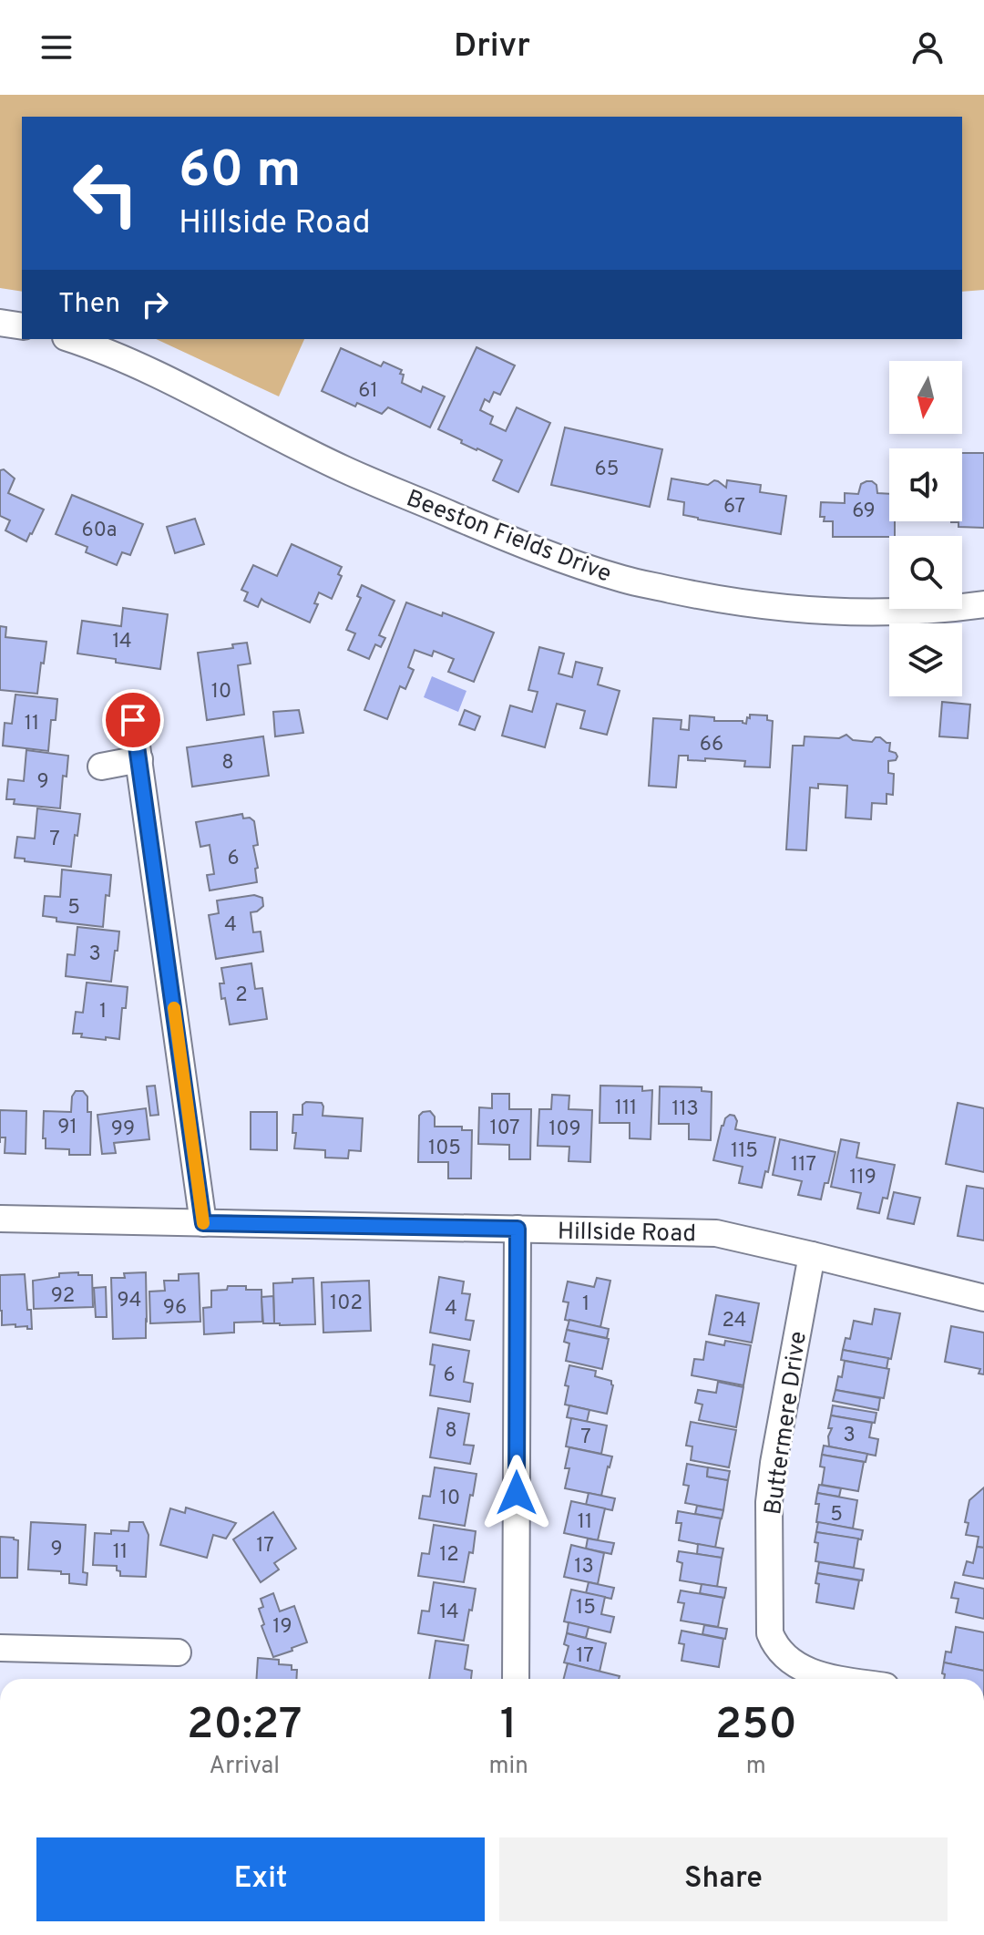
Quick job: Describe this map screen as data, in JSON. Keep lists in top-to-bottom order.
{
  "streets": {
    "street": ["Beeston Fields Drive", "Hillside Road", "Buttermere Drive"]
  },
  "crossings": [
    ["Hillside Road", "Buttermere Drive"]
  ],
  "house_numbers": [
    "61",
    "65",
    "67",
    "69",
    "60a",
    "14",
    "10",
    "11",
    "66",
    "8",
    "9",
    "7",
    "6",
    "5",
    "4",
    "3",
    "2",
    "1",
    "111",
    "113",
    "91",
    "107",
    "99",
    "109",
    "105",
    "115",
    "117",
    "119",
    "92",
    "94",
    "102",
    "1",
    "96",
    "4",
    "24",
    "6",
    "8",
    "3",
    "7",
    "10",
    "5",
    "11",
    "17",
    "9",
    "11",
    "12",
    "13",
    "15",
    "14",
    "19",
    "17"
  ],
  "north": "bottom",
  "page": {
    "header": "Drivr",
    "turn": ["60 m", "Hillside Road"],
    "then": "Then",
    "eta": [
      "20:27",
      "Arrival",
      "1",
      "min",
      "250",
      "m"
    ],
    "buttons": ["Exit", "Share"]
  }
}
